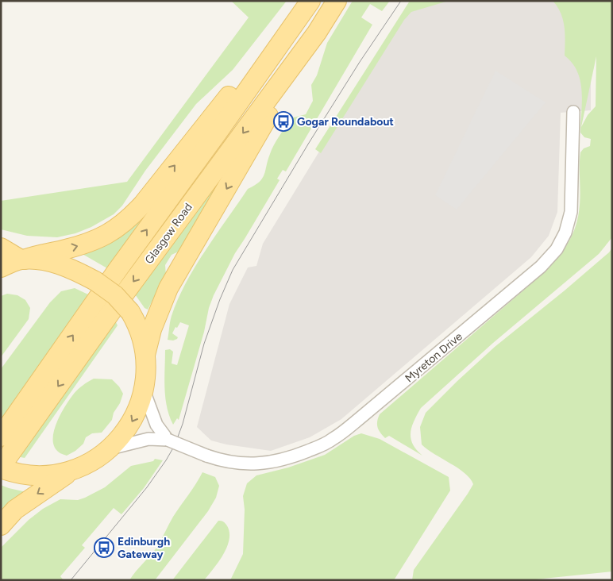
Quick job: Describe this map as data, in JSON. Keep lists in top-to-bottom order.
{
  "streets": {
    "main road": ["Glasgow Road"],
    "street": ["Myreton Drive"]
  },
  "places": {
    "bus stop": ["Gogar Roundabout", "Edinburgh Gateway"]
  }
}
